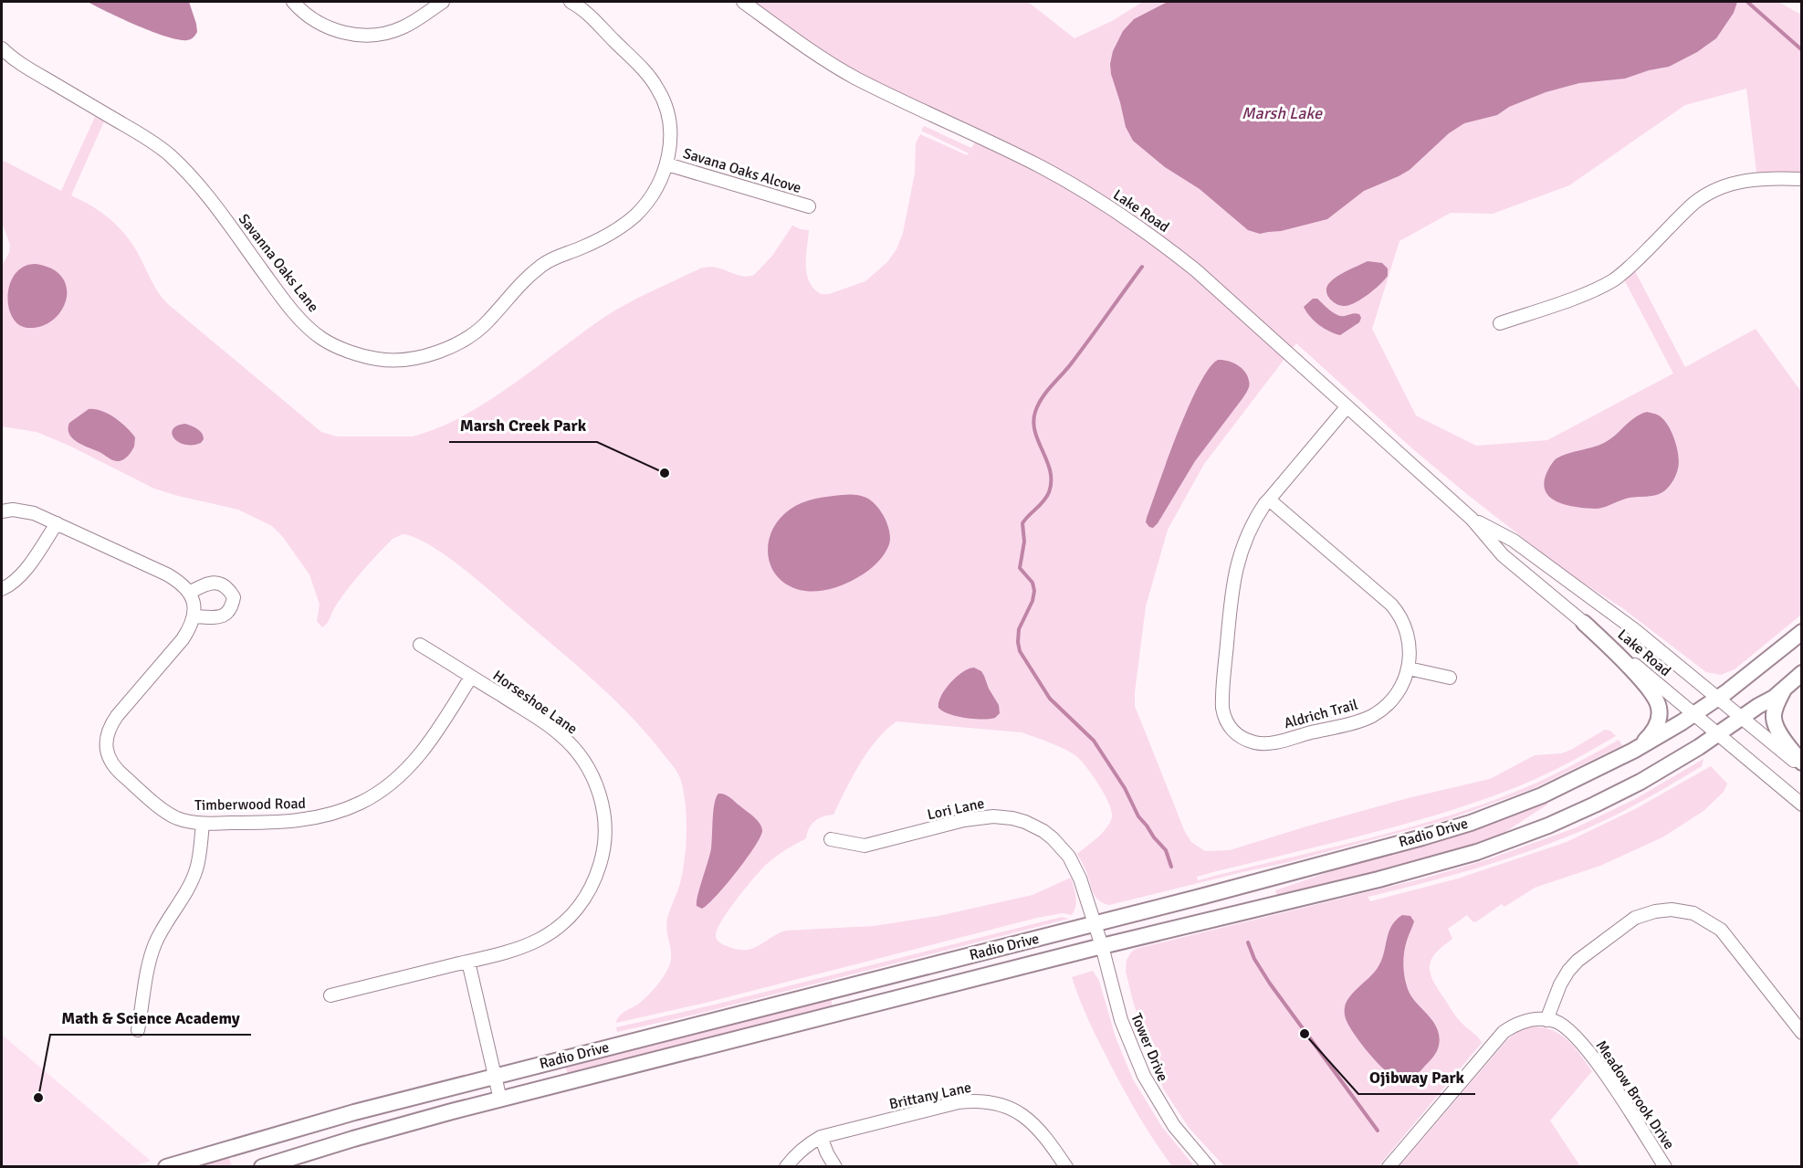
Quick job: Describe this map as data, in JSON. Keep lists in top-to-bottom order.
{
  "streets": {
    "main road": ["Radio Drive"],
    "street": [
      "Savana Oaks Alcove",
      "Lake Road",
      "Savanna Oaks Lane",
      "Horseshoe Lane",
      "Aldrich Trail",
      "Timberwood Road",
      "Lori Lane",
      "Tower Drive",
      "Meadow Brook Drive",
      "Brittany Lane"
    ]
  },
  "crossings": [
    ["Savana Oaks Alcove", "Savanna Oaks Lane"],
    ["Lake Road", "Aldrich Trail"],
    ["Lake Road", "Radio Drive"],
    ["Horseshoe Lane", "Timberwood Road"],
    ["Lori Lane", "Radio Drive"],
    ["Lori Lane", "Tower Drive"],
    ["Radio Drive", "Tower Drive"]
  ],
  "water": ["Marsh Lake"],
  "places": ["Marsh Creek Park", "Ojibway Park", "Math & Science Academy"]
}
